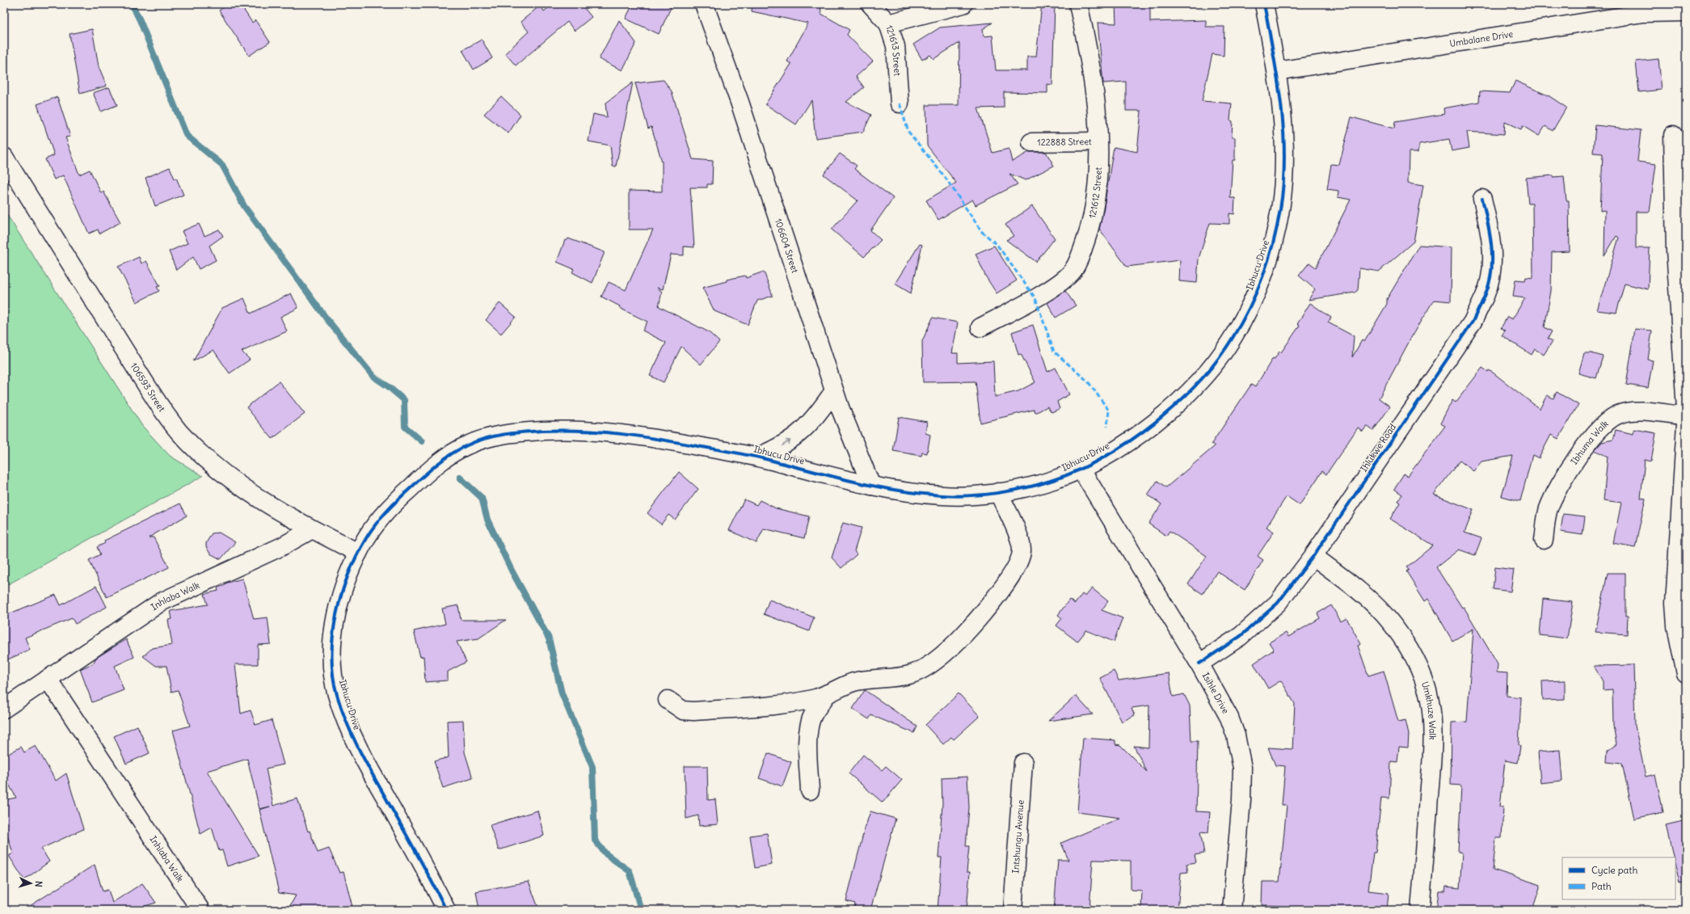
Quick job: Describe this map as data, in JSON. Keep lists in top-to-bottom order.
{
  "streets": {
    "street": [
      "Umbalane Drive",
      "121613 Street",
      "122888 Street",
      "121612 Street",
      "106604 Street",
      "Ibhucu Drive",
      "106593 Street",
      "Ibhuma Walk",
      "Ihlukwe Road",
      "Inhlaba Walk",
      "Isihle Drive",
      "Umkhuze Walk",
      "Intshungu Avenue"
    ]
  },
  "crossings": [
    ["Umbalane Drive", "Ibhucu Drive"],
    ["122888 Street", "121612 Street"],
    ["106604 Street", "Ibhucu Drive"],
    ["Ibhucu Drive", "106593 Street"],
    ["Ibhucu Drive", "Isihle Drive"],
    ["106593 Street", "Inhlaba Walk"],
    ["Ihlukwe Road", "Isihle Drive"],
    ["Ihlukwe Road", "Umkhuze Walk"]
  ],
  "legend": ["Cycle path", "Path"],
  "north": "right"
}
